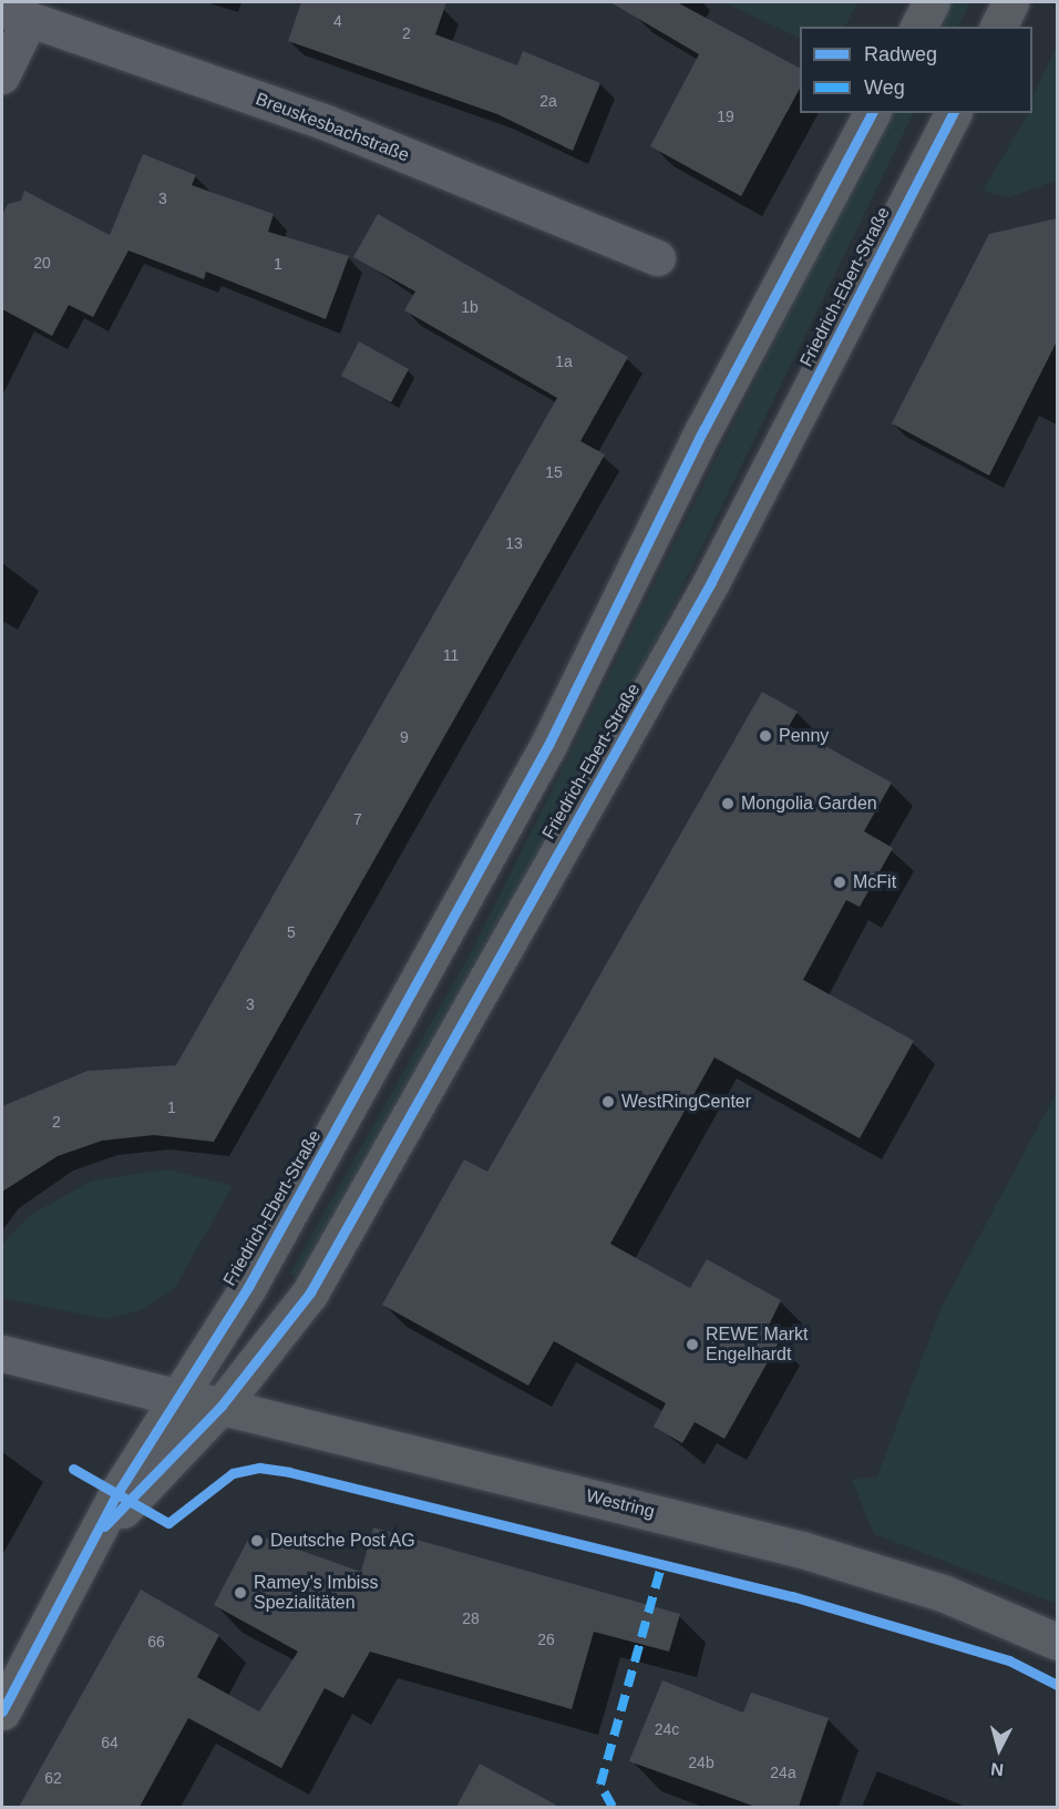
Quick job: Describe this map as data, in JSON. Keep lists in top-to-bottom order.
{
  "streets": {
    "main road": ["Friedrich-Ebert-Straße", "Westring"],
    "street": ["Breuskesbachstraße"]
  },
  "crossings": [
    ["Friedrich-Ebert-Straße", "Westring"]
  ],
  "places": [
    "Penny",
    "Mongolia Garden",
    "McFit",
    "WestRingCenter",
    "REWE Markt Engelhardt",
    "Deutsche Post AG",
    "Ramey's Imbiss Spezialitäten"
  ],
  "house_numbers": [
    "4",
    "2",
    "2a",
    "19",
    "3",
    "20",
    "1",
    "1b",
    "1a",
    "15",
    "13",
    "11",
    "9",
    "7",
    "5",
    "3",
    "1",
    "2",
    "28",
    "26",
    "66",
    "24c",
    "64",
    "24b",
    "24a",
    "62"
  ],
  "legend": ["Radweg", "Weg"],
  "north": "bottom"
}
